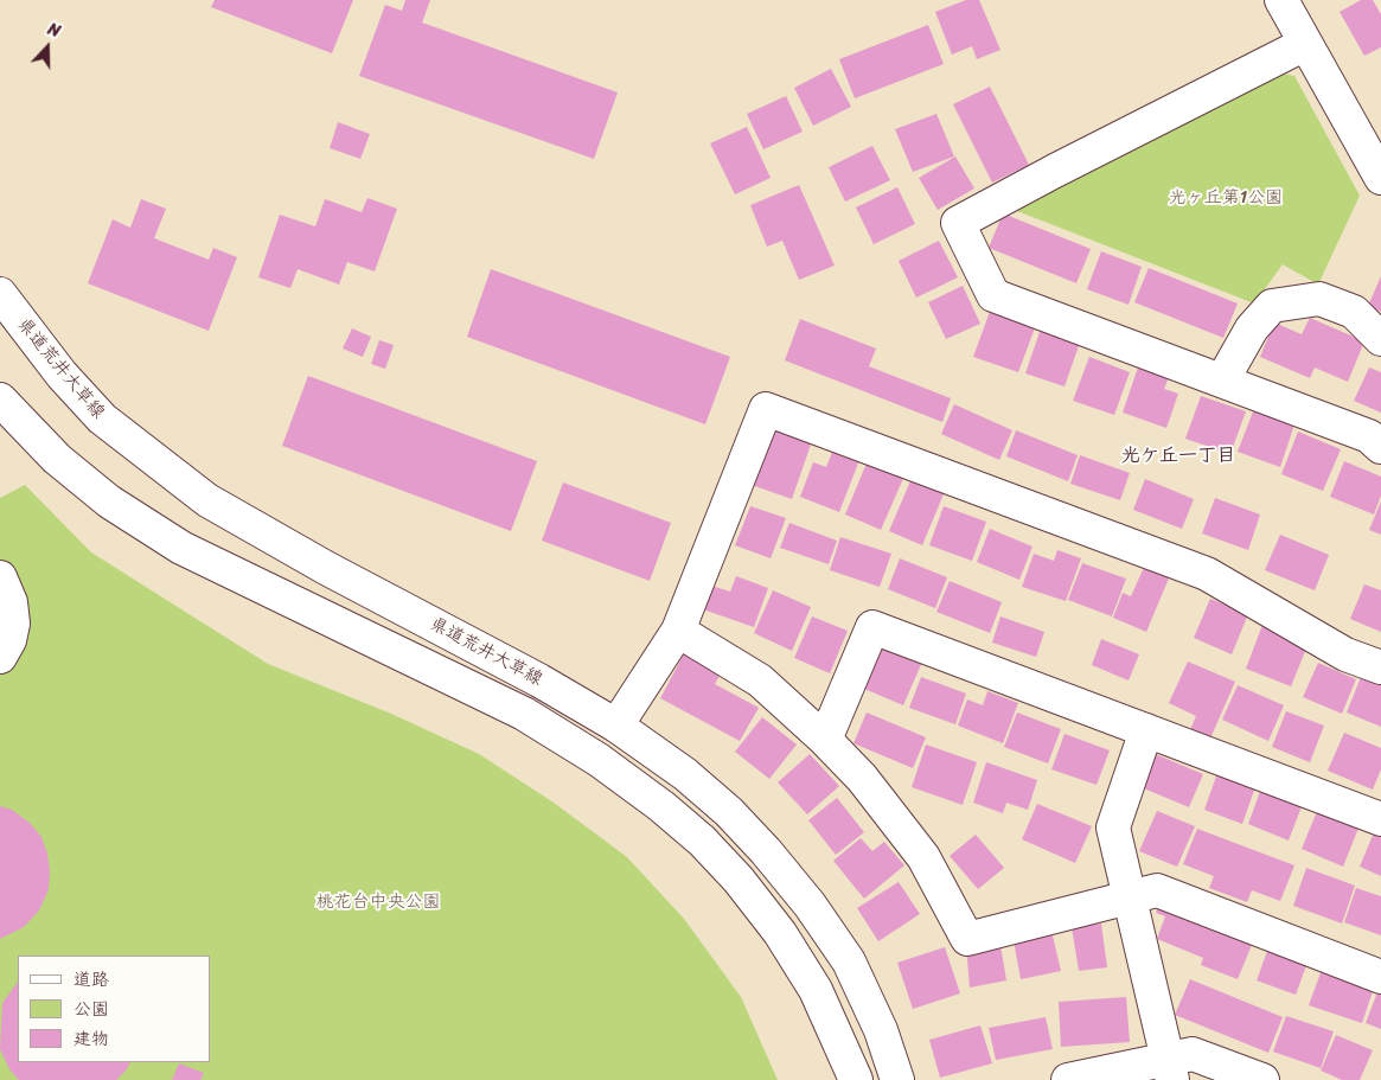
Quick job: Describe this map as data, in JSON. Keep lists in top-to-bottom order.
{
  "streets": {
    "street": ["県道荒井大草線"]
  },
  "districts": ["光ケ丘一丁目"],
  "parks": ["光ヶ丘第1公園", "桃花台中央公園"],
  "legend": ["道路", "公園", "建物"],
  "north": "top"
}
